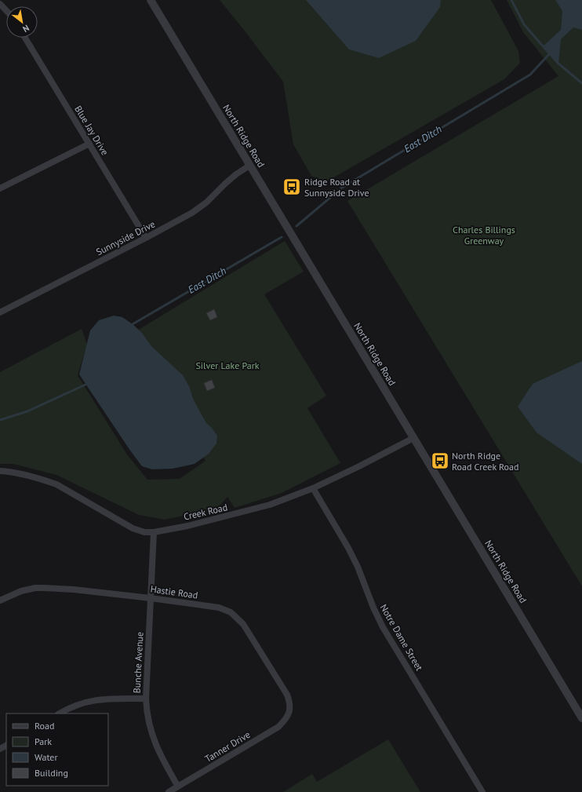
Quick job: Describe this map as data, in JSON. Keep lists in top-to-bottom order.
{
  "streets": {
    "street": [
      "Blue Jay Drive",
      "North Ridge Road",
      "Sunnyside Drive",
      "Creek Road",
      "Hastie Road",
      "Notre Dame Street",
      "Bunche Avenue",
      "Tanner Drive"
    ]
  },
  "crossings": [
    ["Blue Jay Drive", "Sunnyside Drive"],
    ["North Ridge Road", "Sunnyside Drive"],
    ["North Ridge Road", "Creek Road"],
    ["Creek Road", "Notre Dame Street"],
    ["Creek Road", "Bunche Avenue"],
    ["Hastie Road", "Bunche Avenue"],
    ["Hastie Road", "Tanner Drive"],
    ["Bunche Avenue", "Tanner Drive"]
  ],
  "water": ["East Ditch"],
  "parks": ["Charles Billings Greenway", "Silver Lake Park"],
  "places": {
    "bus stop": ["Ridge Road at Sunnyside Drive", "North Ridge Road Creek Road"]
  },
  "legend": [
    "Road",
    "Park",
    "Water",
    "Building"
  ],
  "north": "bottom right"
}
